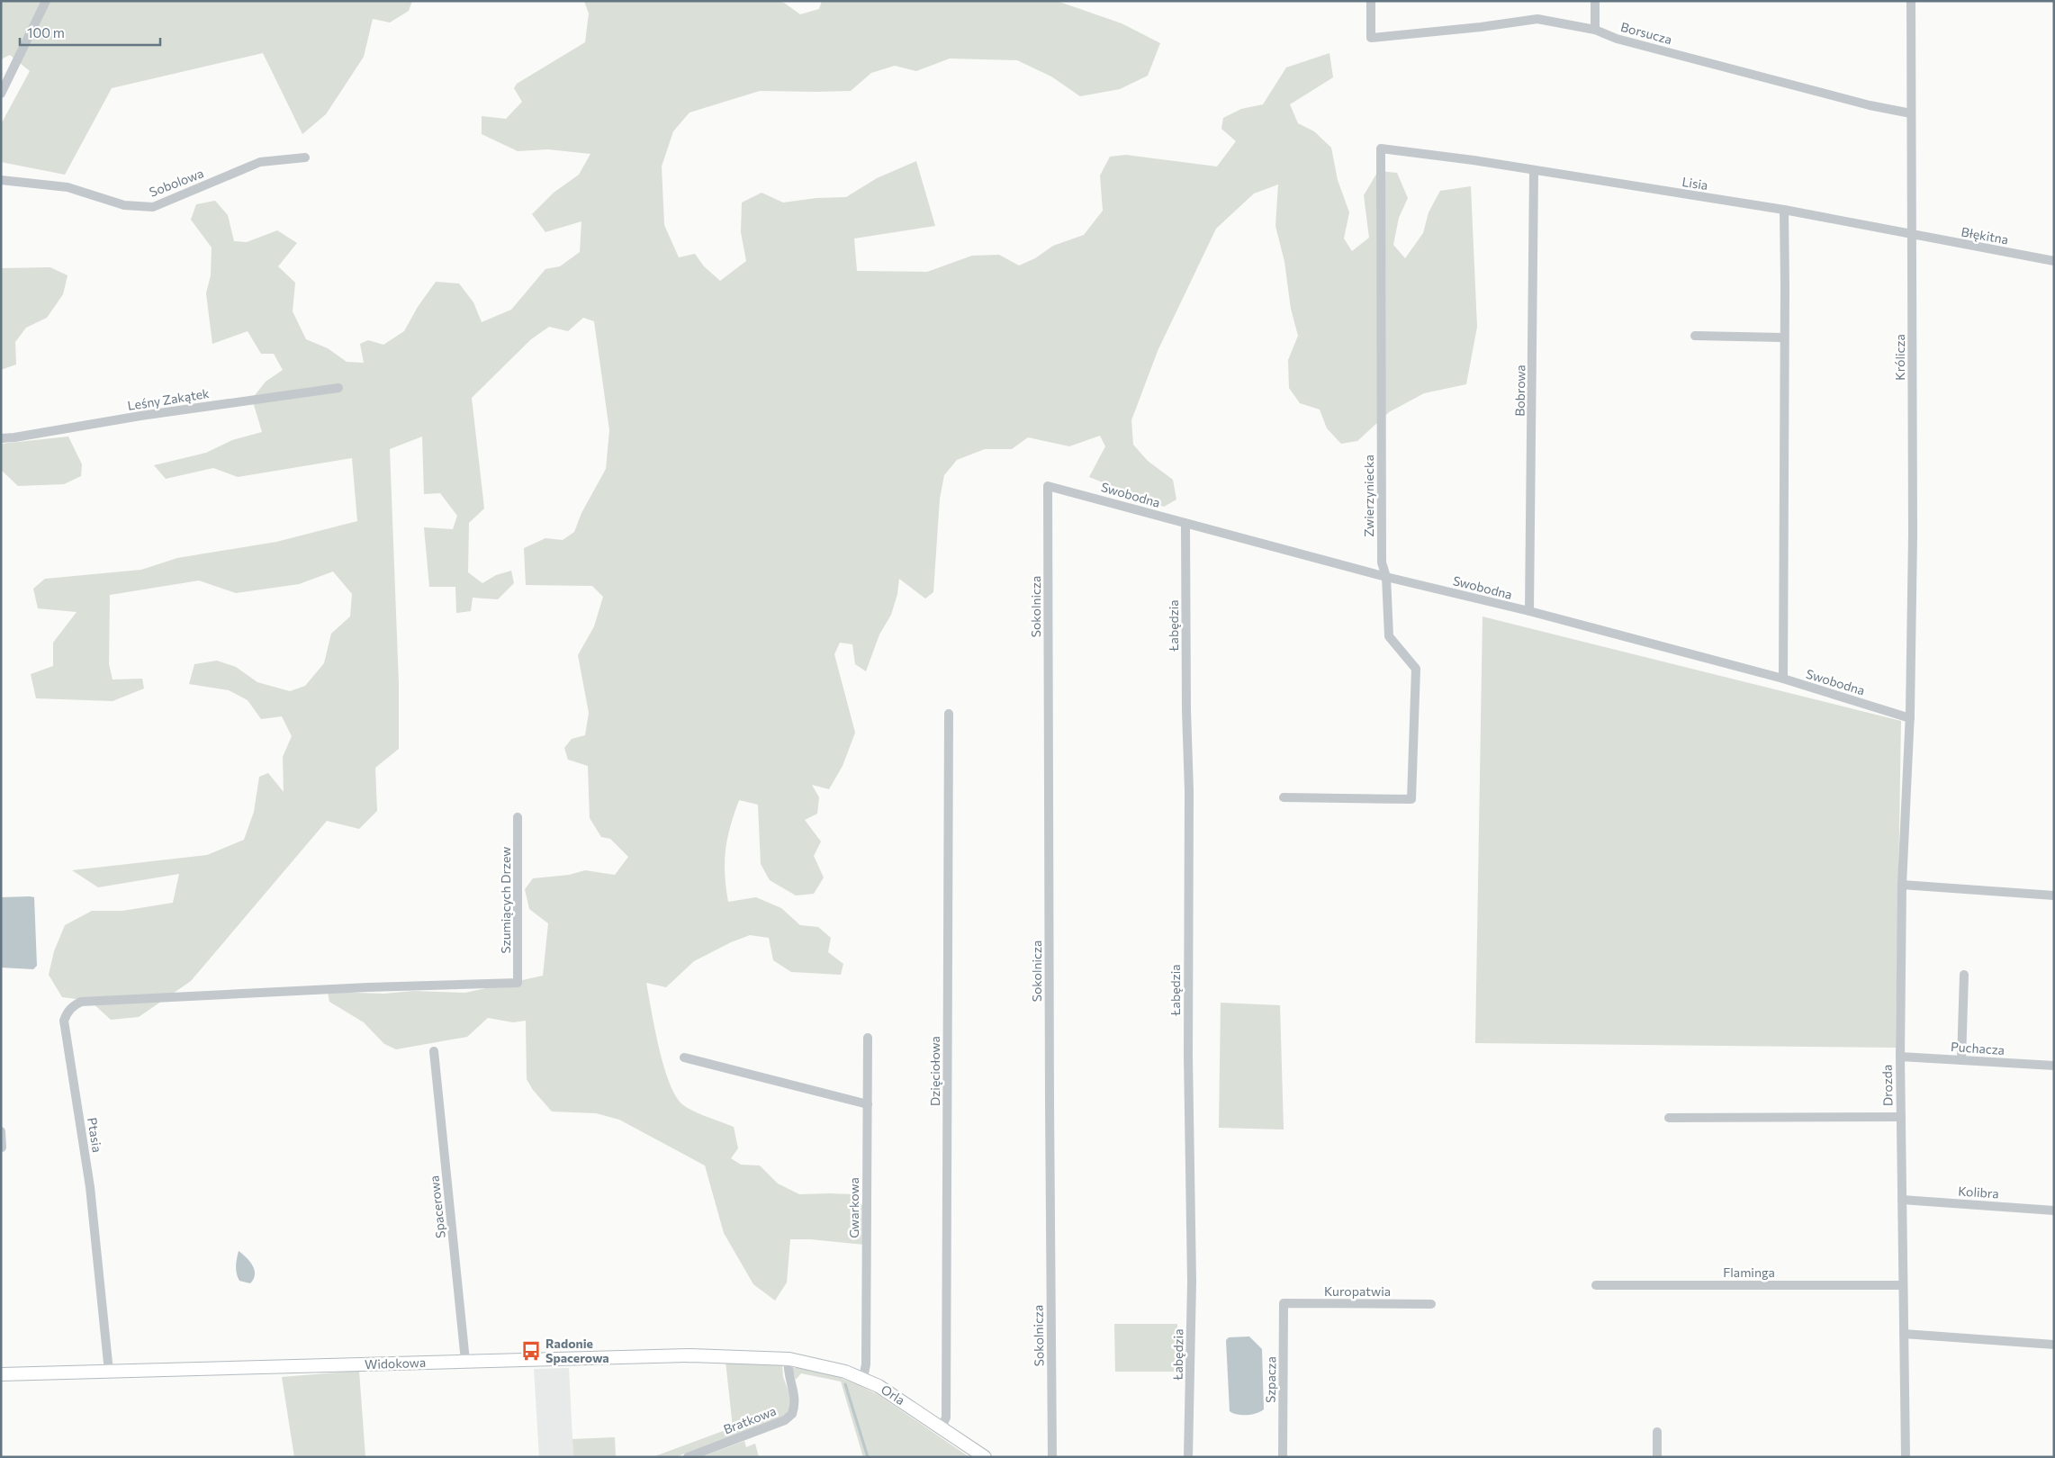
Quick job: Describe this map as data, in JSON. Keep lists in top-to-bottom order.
{
  "streets": {
    "street": [
      "Borsucza",
      "Sobolowa",
      "Lisia",
      "Błękitna",
      "Królicza",
      "Bobrowa",
      "Leśny Zakątek",
      "Swobodna",
      "Zwierzyniecka",
      "Sokolnicza",
      "Łabędzia",
      "Szumiących Drzew",
      "Puchacza",
      "Dzięciołowa",
      "Drozda",
      "Ptasia",
      "Kolibra",
      "Spacerowa",
      "Gwarkowa",
      "Flaminga",
      "Kuropatwia",
      "Widokowa",
      "Szpacza",
      "Orla",
      "Bratkowa"
    ]
  },
  "crossings": [
    ["Borsucza", "Królicza"],
    ["Lisia", "Błękitna"],
    ["Lisia", "Królicza"],
    ["Lisia", "Bobrowa"],
    ["Lisia", "Zwierzyniecka"],
    ["Błękitna", "Królicza"],
    ["Królicza", "Swobodna"],
    ["Królicza", "Drozda"],
    ["Bobrowa", "Swobodna"],
    ["Swobodna", "Zwierzyniecka"],
    ["Swobodna", "Sokolnicza"],
    ["Swobodna", "Łabędzia"],
    ["Swobodna", "Drozda"],
    ["Szumiących Drzew", "Ptasia"],
    ["Puchacza", "Drozda"],
    ["Dzięciołowa", "Orla"],
    ["Drozda", "Kolibra"],
    ["Drozda", "Flaminga"],
    ["Ptasia", "Widokowa"],
    ["Spacerowa", "Widokowa"],
    ["Gwarkowa", "Orla"],
    ["Kuropatwia", "Szpacza"],
    ["Widokowa", "Orla"],
    ["Widokowa", "Bratkowa"],
    ["Orla", "Bratkowa"]
  ],
  "places": {
    "bus stop": ["Radonie Spacerowa"]
  },
  "scale_bar": "100 m"
}
